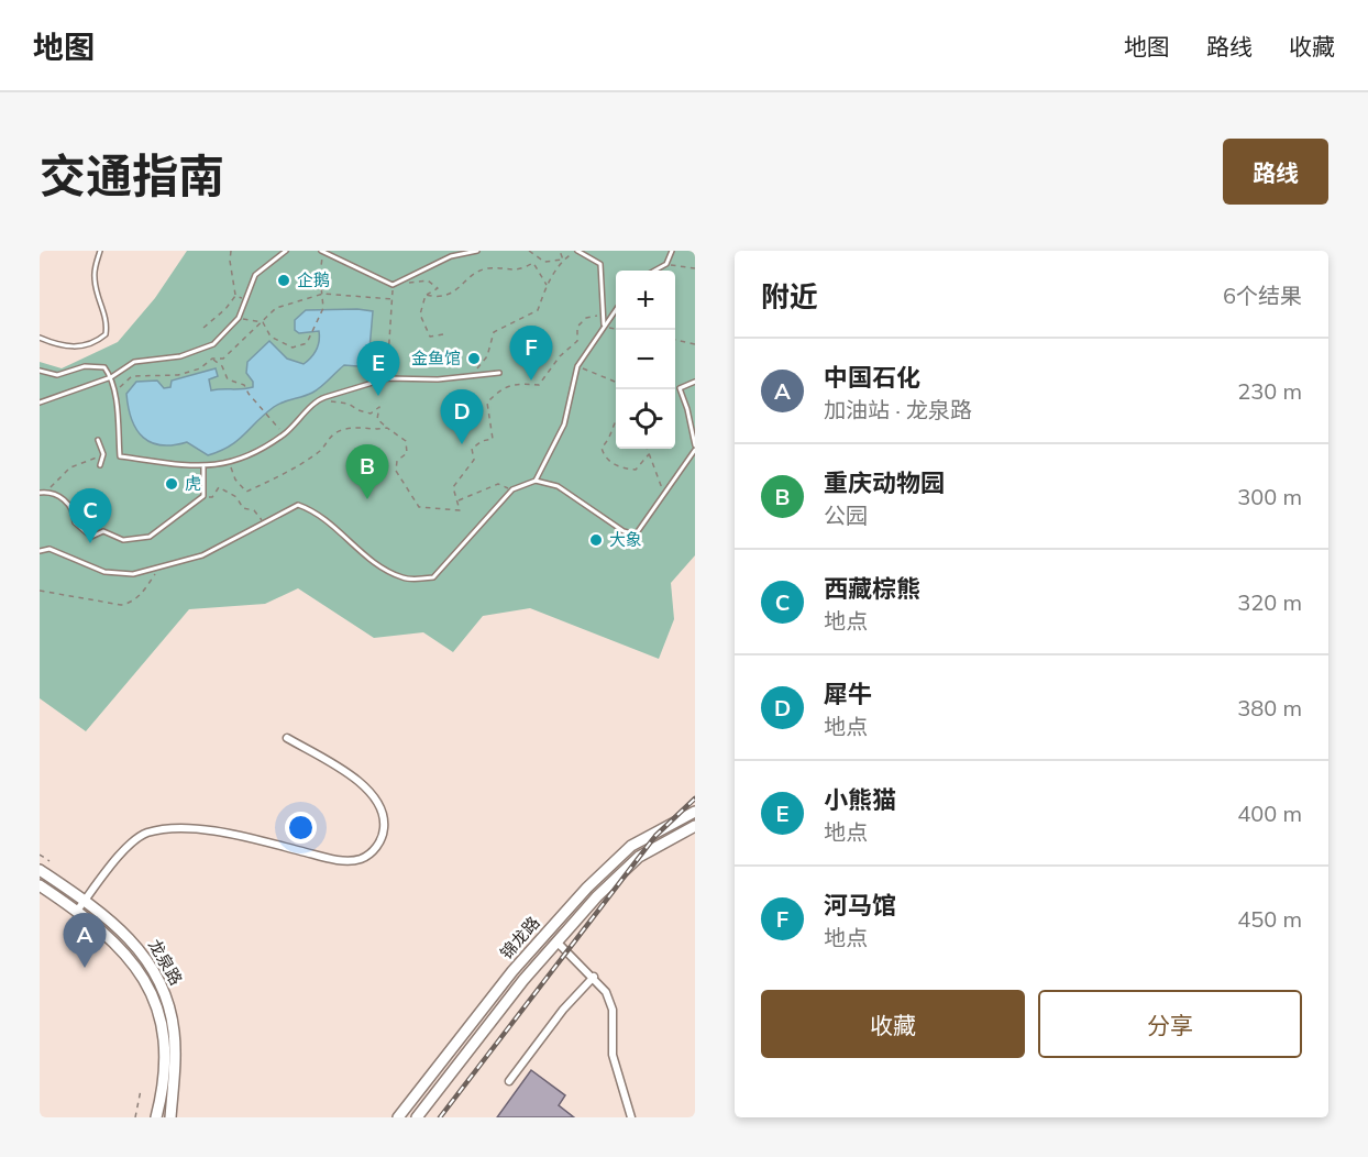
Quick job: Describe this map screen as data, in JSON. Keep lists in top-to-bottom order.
{
  "streets": {
    "main road": ["锦龙路", "龙泉路"]
  },
  "places": [
    "企鹅",
    "金鱼馆",
    "虎",
    "大象"
  ],
  "page": {
    "header": "地图",
    "nav": ["地图", "路线", "收藏"],
    "title": "交通指南",
    "buttons": [
      "路线",
      ["收藏", "分享"]
    ],
    "heading": ["附近", "6个结果"],
    "map_buttons": ["+", "−"],
    "pins": [
      "F",
      "E",
      "D",
      "B",
      "C",
      "A"
    ],
    "list": [
      {
        "mark": "A",
        "name": "中国石化",
        "note": "加油站 · 龙泉路",
        "value": "230 m"
      },
      {
        "mark": "B",
        "name": "重庆动物园",
        "note": "公园",
        "value": "300 m"
      },
      {
        "mark": "C",
        "name": "西藏棕熊",
        "note": "地点",
        "value": "320 m"
      },
      {
        "mark": "D",
        "name": "犀牛",
        "note": "地点",
        "value": "380 m"
      },
      {
        "mark": "E",
        "name": "小熊猫",
        "note": "地点",
        "value": "400 m"
      },
      {
        "mark": "F",
        "name": "河马馆",
        "note": "地点",
        "value": "450 m"
      }
    ]
  }
}
